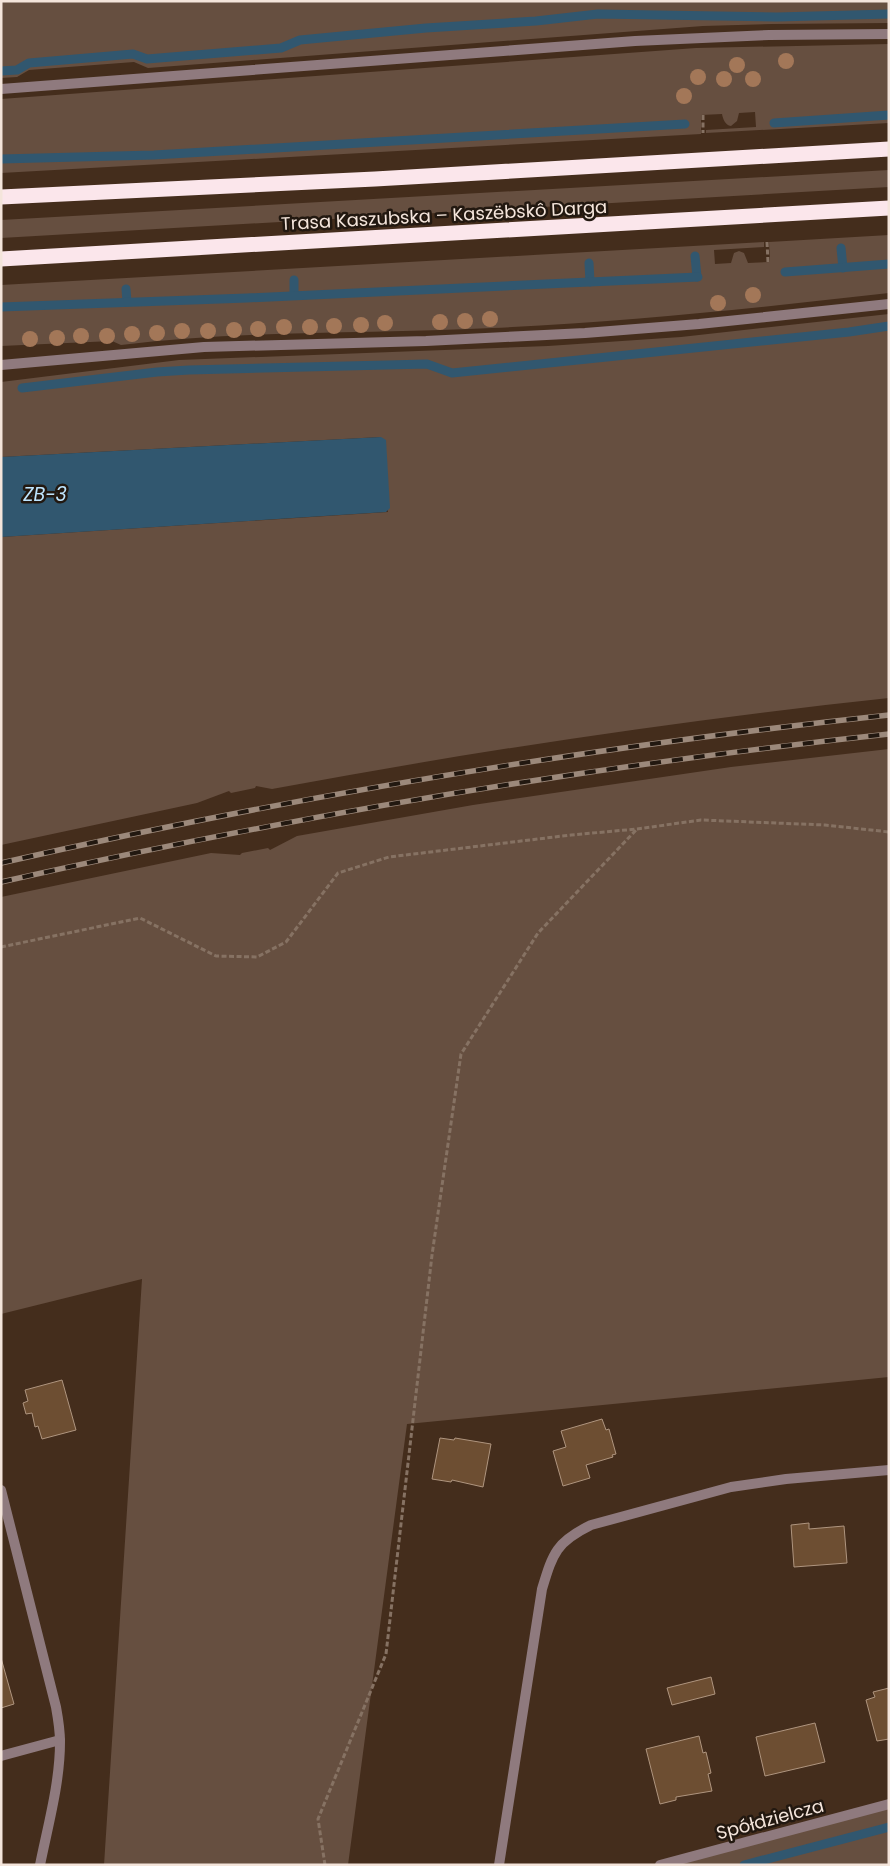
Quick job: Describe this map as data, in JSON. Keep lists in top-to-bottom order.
{
  "streets": {
    "highway": ["Trasa Kaszubska – Kaszëbskô Darga"],
    "street": ["Spółdzielcza"]
  },
  "water": ["ZB-3"]
}
